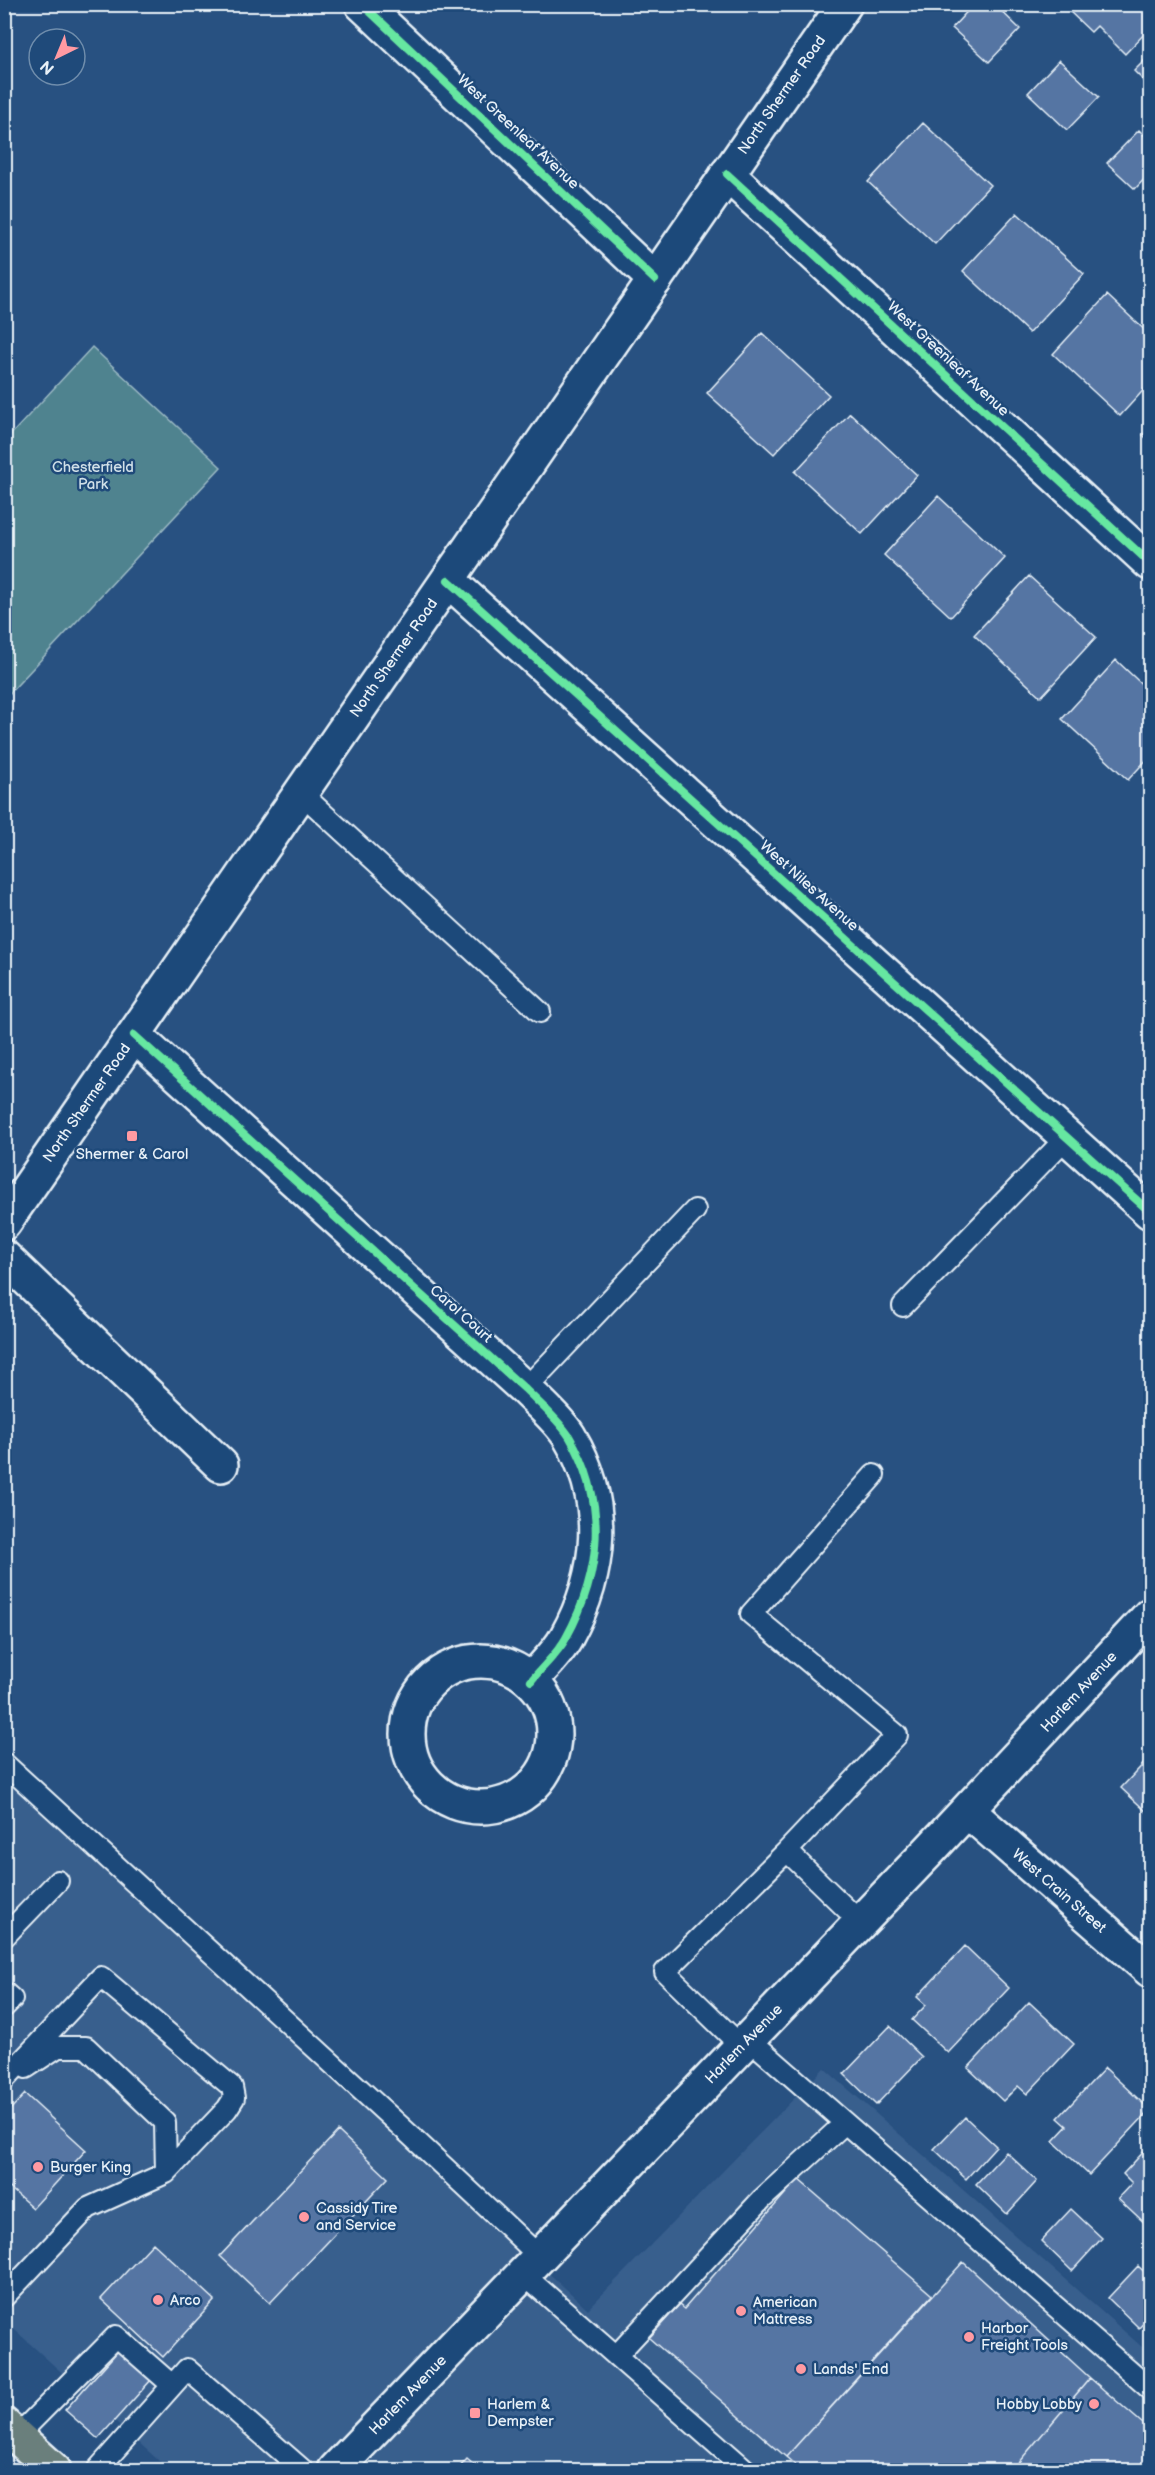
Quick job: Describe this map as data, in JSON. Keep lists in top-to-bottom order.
{
  "streets": {
    "street": [
      "North Shermer Road",
      "West Greenleaf Avenue",
      "West Niles Avenue",
      "Carol Court",
      "Harlem Avenue",
      "West Crain Street"
    ]
  },
  "crossings": [
    ["North Shermer Road", "West Greenleaf Avenue"],
    ["North Shermer Road", "West Niles Avenue"],
    ["North Shermer Road", "Carol Court"],
    ["Harlem Avenue", "West Crain Street"]
  ],
  "parks": ["Chesterfield Park"],
  "places": {
    "transit": ["Shermer & Carol", "Harlem & Dempster"],
    "other": [
      "Burger King",
      "Cassidy Tire and Service",
      "Arco",
      "American Mattress",
      "Harbor Freight Tools",
      "Lands' End",
      "Hobby Lobby"
    ]
  },
  "north": "bottom left"
}
